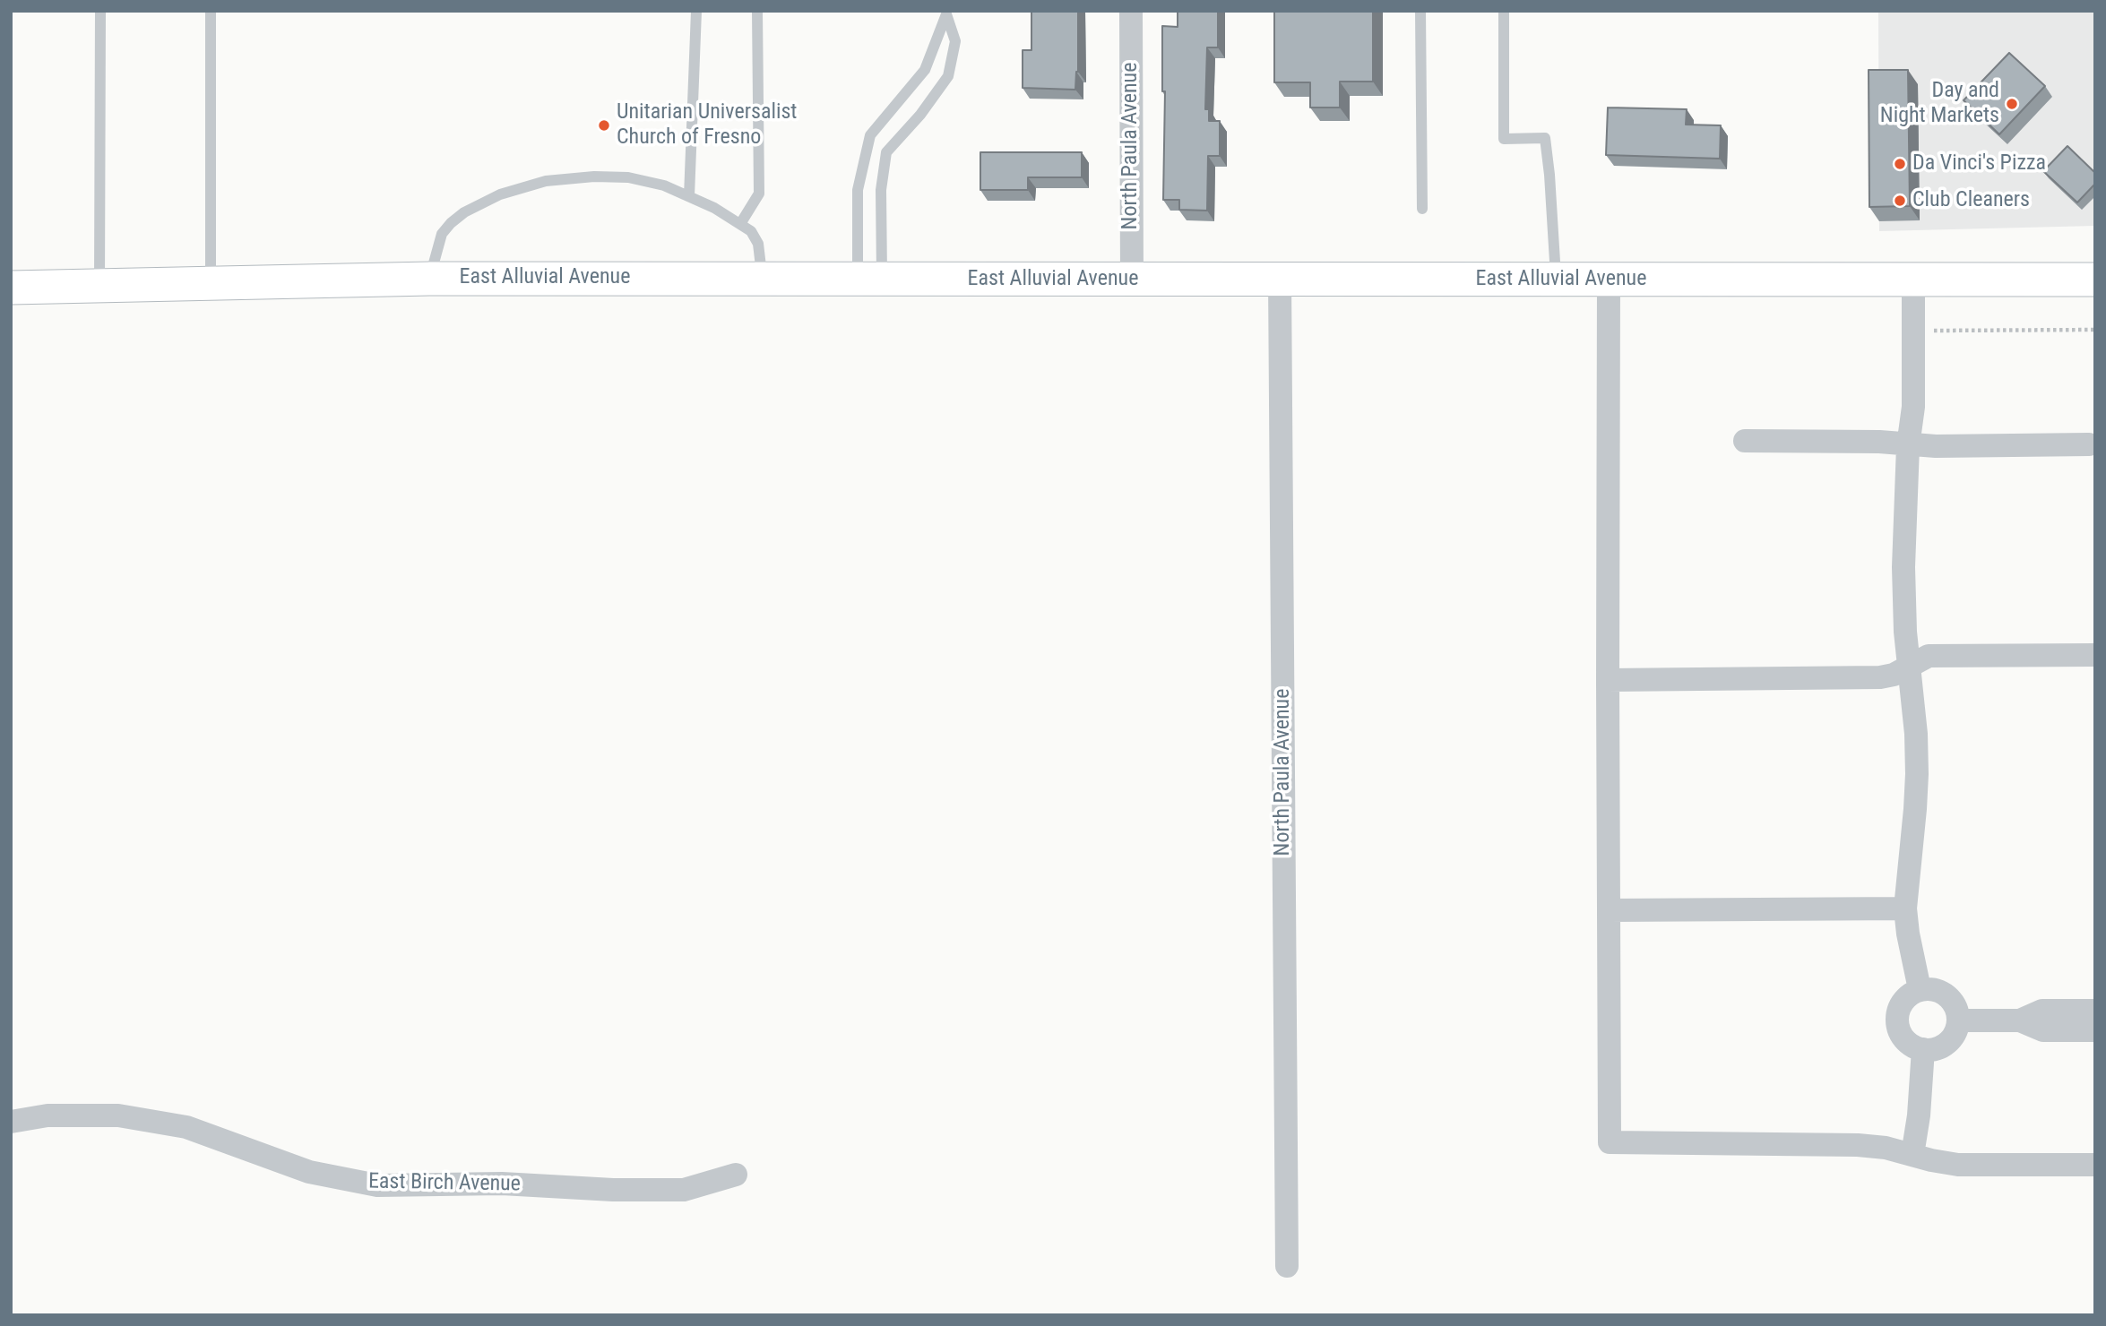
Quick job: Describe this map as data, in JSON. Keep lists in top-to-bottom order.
{
  "streets": {
    "street": ["North Paula Avenue", "East Alluvial Avenue", "East Birch Avenue"]
  },
  "crossings": [
    ["North Paula Avenue", "East Alluvial Avenue"]
  ],
  "places": [
    "Day and Night Markets",
    "Unitarian Universalist Church of Fresno",
    "Da Vinci's Pizza",
    "Club Cleaners"
  ]
}
